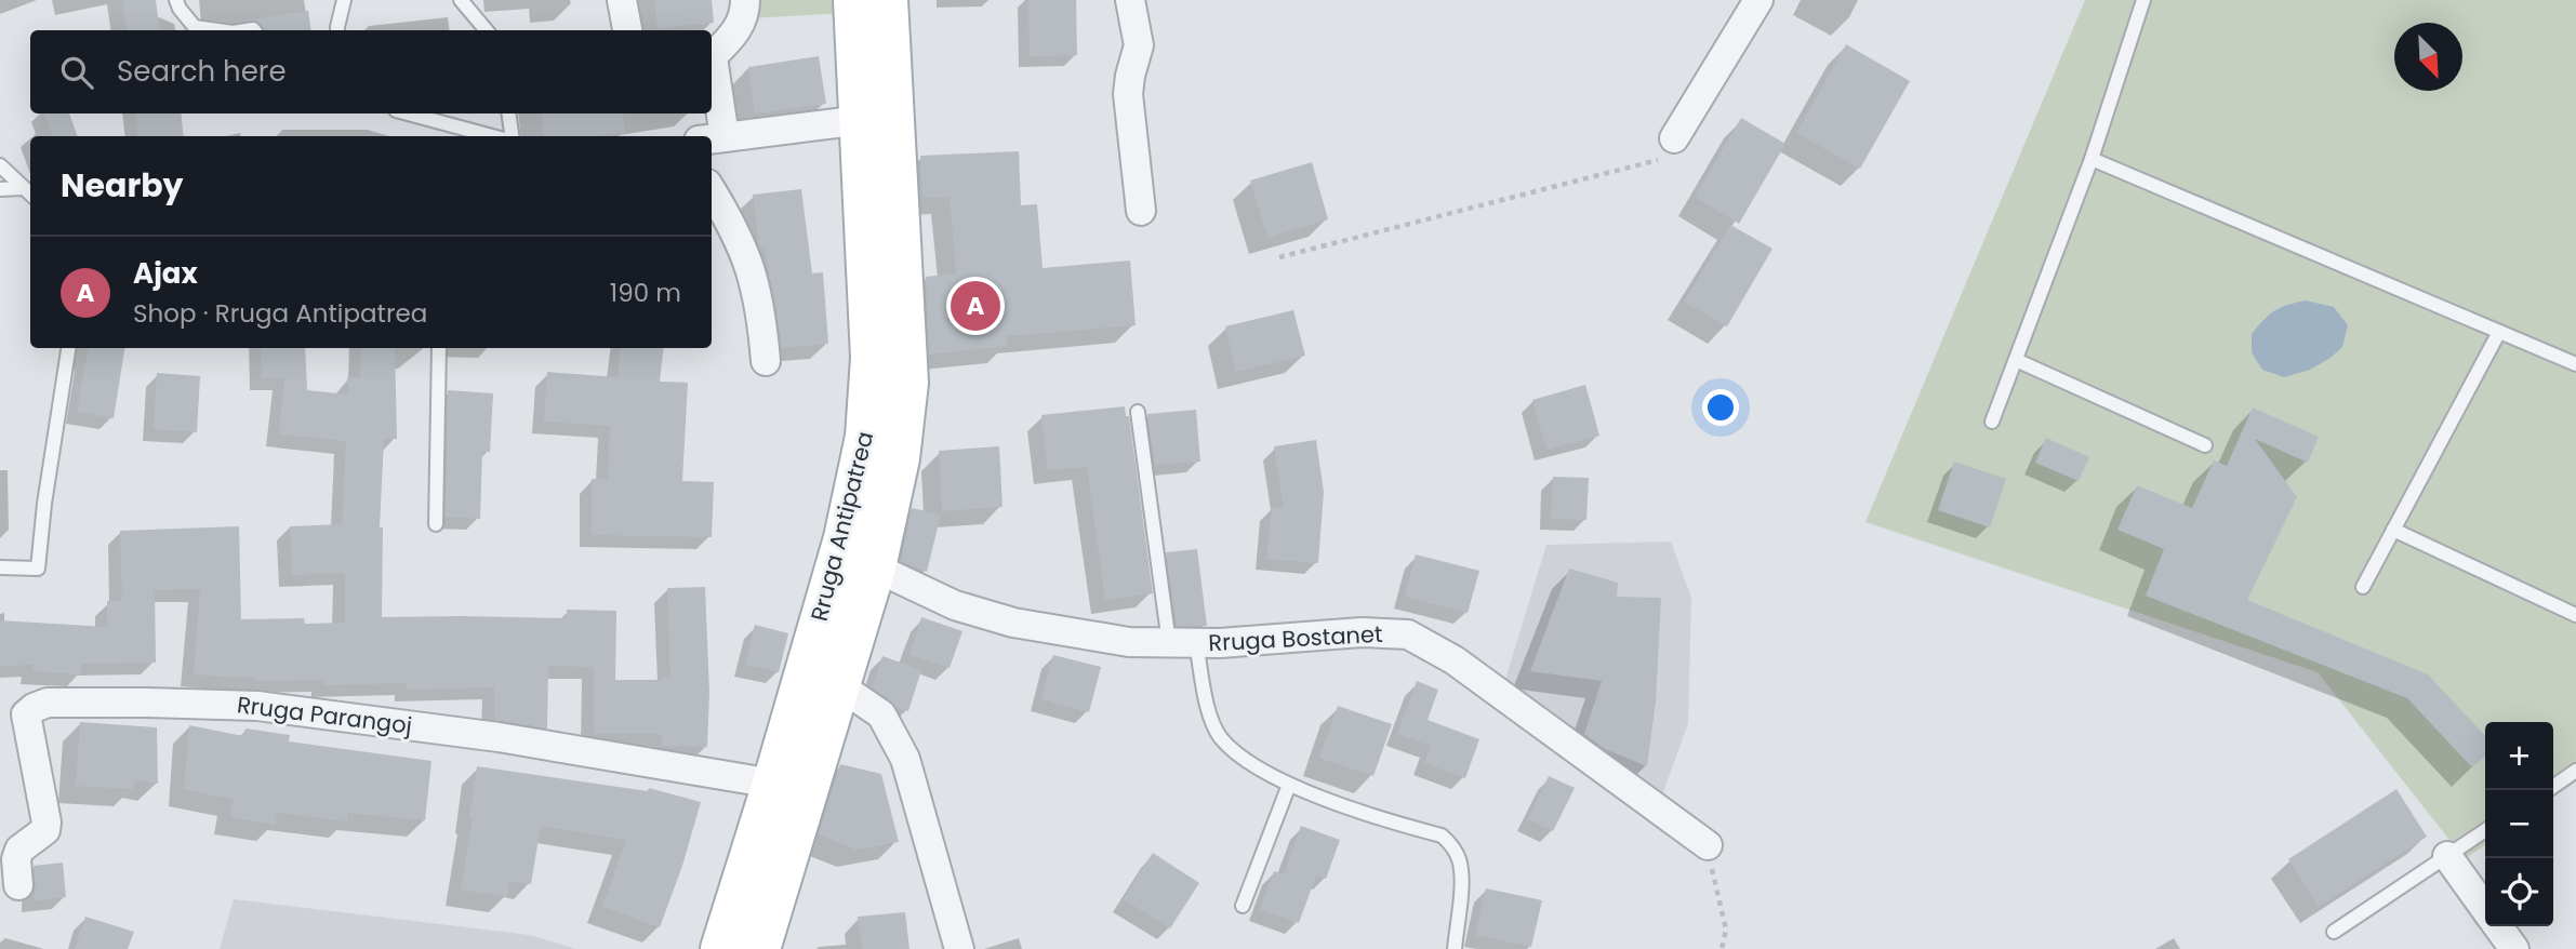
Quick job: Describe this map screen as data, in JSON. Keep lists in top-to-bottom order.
{
  "streets": {
    "main road": ["Rruga Antipatrea"],
    "street": ["Rruga Bostanet", "Rruga Parangoj"]
  },
  "crossings": [
    ["Rruga Antipatrea", "Rruga Bostanet"],
    ["Rruga Antipatrea", "Rruga Parangoj"]
  ],
  "north": "bottom right",
  "page": {
    "search": "Search here",
    "heading": "Nearby",
    "list": [
      {
        "mark": "A",
        "name": "Ajax",
        "note": "Shop · Rruga Antipatrea",
        "value": "190 m"
      }
    ],
    "pins": "A",
    "map_buttons": ["+", "−"]
  }
}
